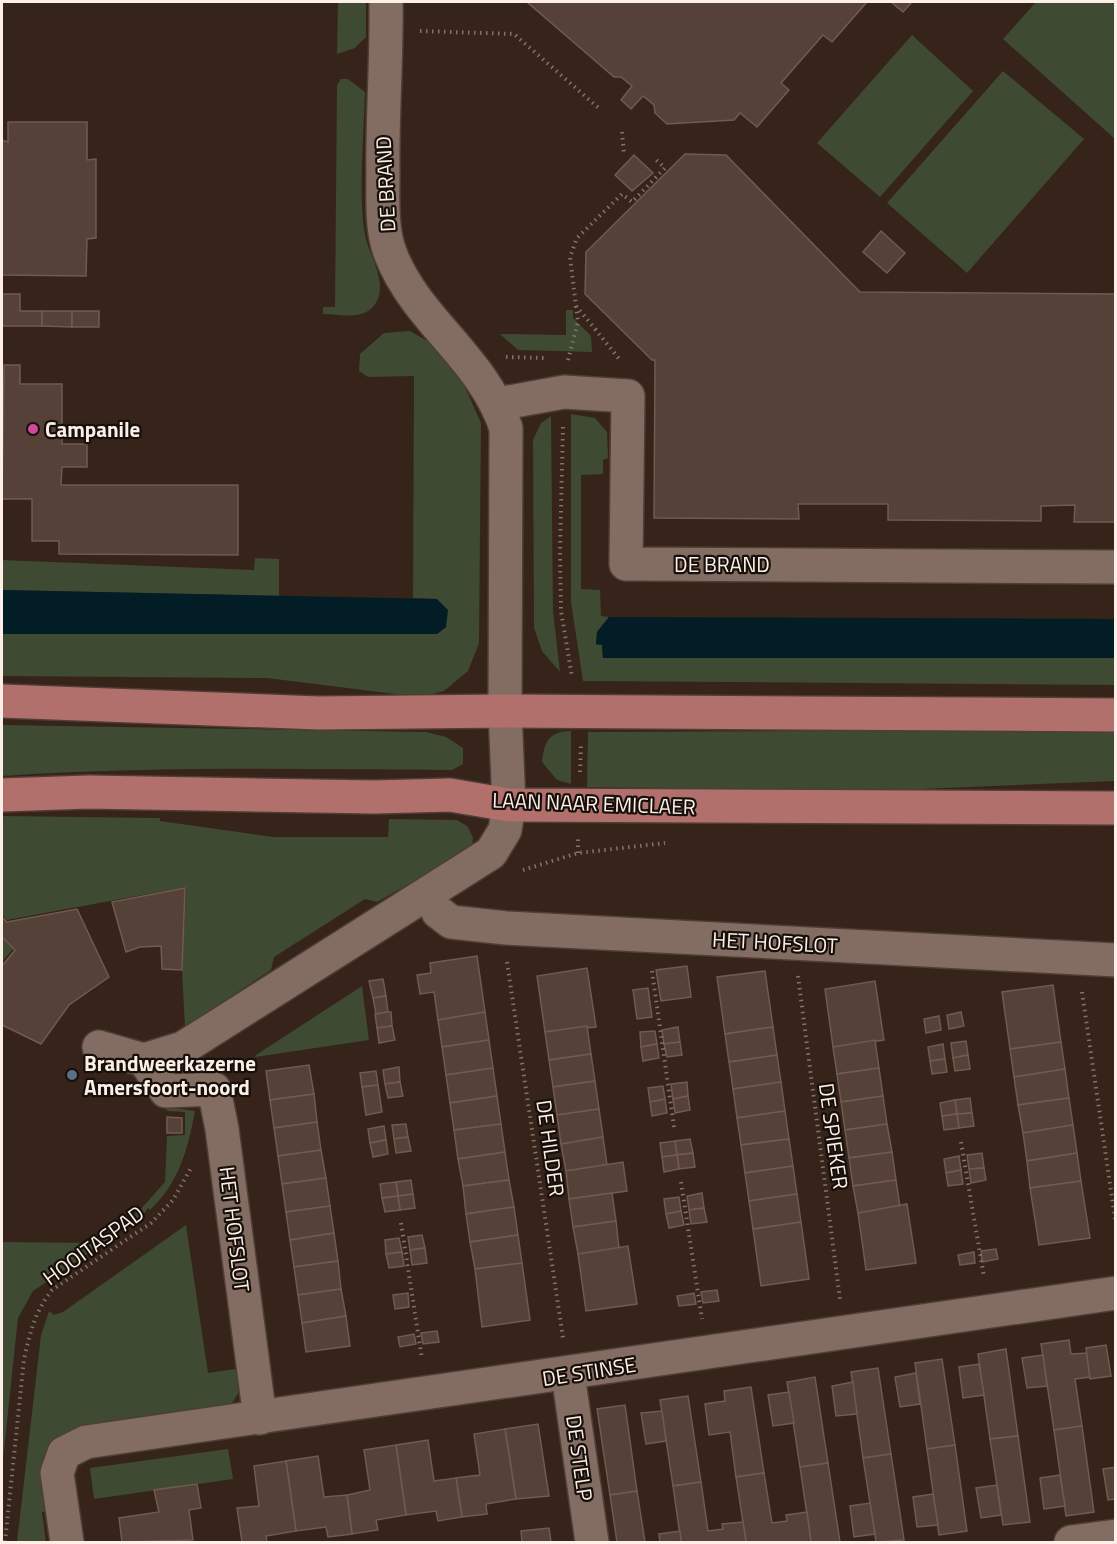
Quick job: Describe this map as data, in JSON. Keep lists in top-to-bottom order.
{
  "streets": {
    "main road": ["LAAN NAAR EMICLAER"],
    "street": [
      "DE BRAND",
      "HET HOFSLOT",
      "DE STINSE",
      "DE STELP"
    ],
    "path": ["DE SPIEKER", "DE HILDER", "HOOITASPAD"]
  },
  "crossings": [
    ["DE BRAND", "LAAN NAAR EMICLAER"],
    ["DE BRAND", "HET HOFSLOT"],
    ["HET HOFSLOT", "DE SPIEKER"],
    ["HET HOFSLOT", "DE HILDER"],
    ["HET HOFSLOT", "DE STINSE"],
    ["DE SPIEKER", "DE STINSE"],
    ["DE HILDER", "DE STINSE"],
    ["DE HILDER", "DE STELP"],
    ["DE STINSE", "DE STELP"]
  ],
  "places": ["Campanile", "Brandweerkazerne Amersfoort-noord"]
}
